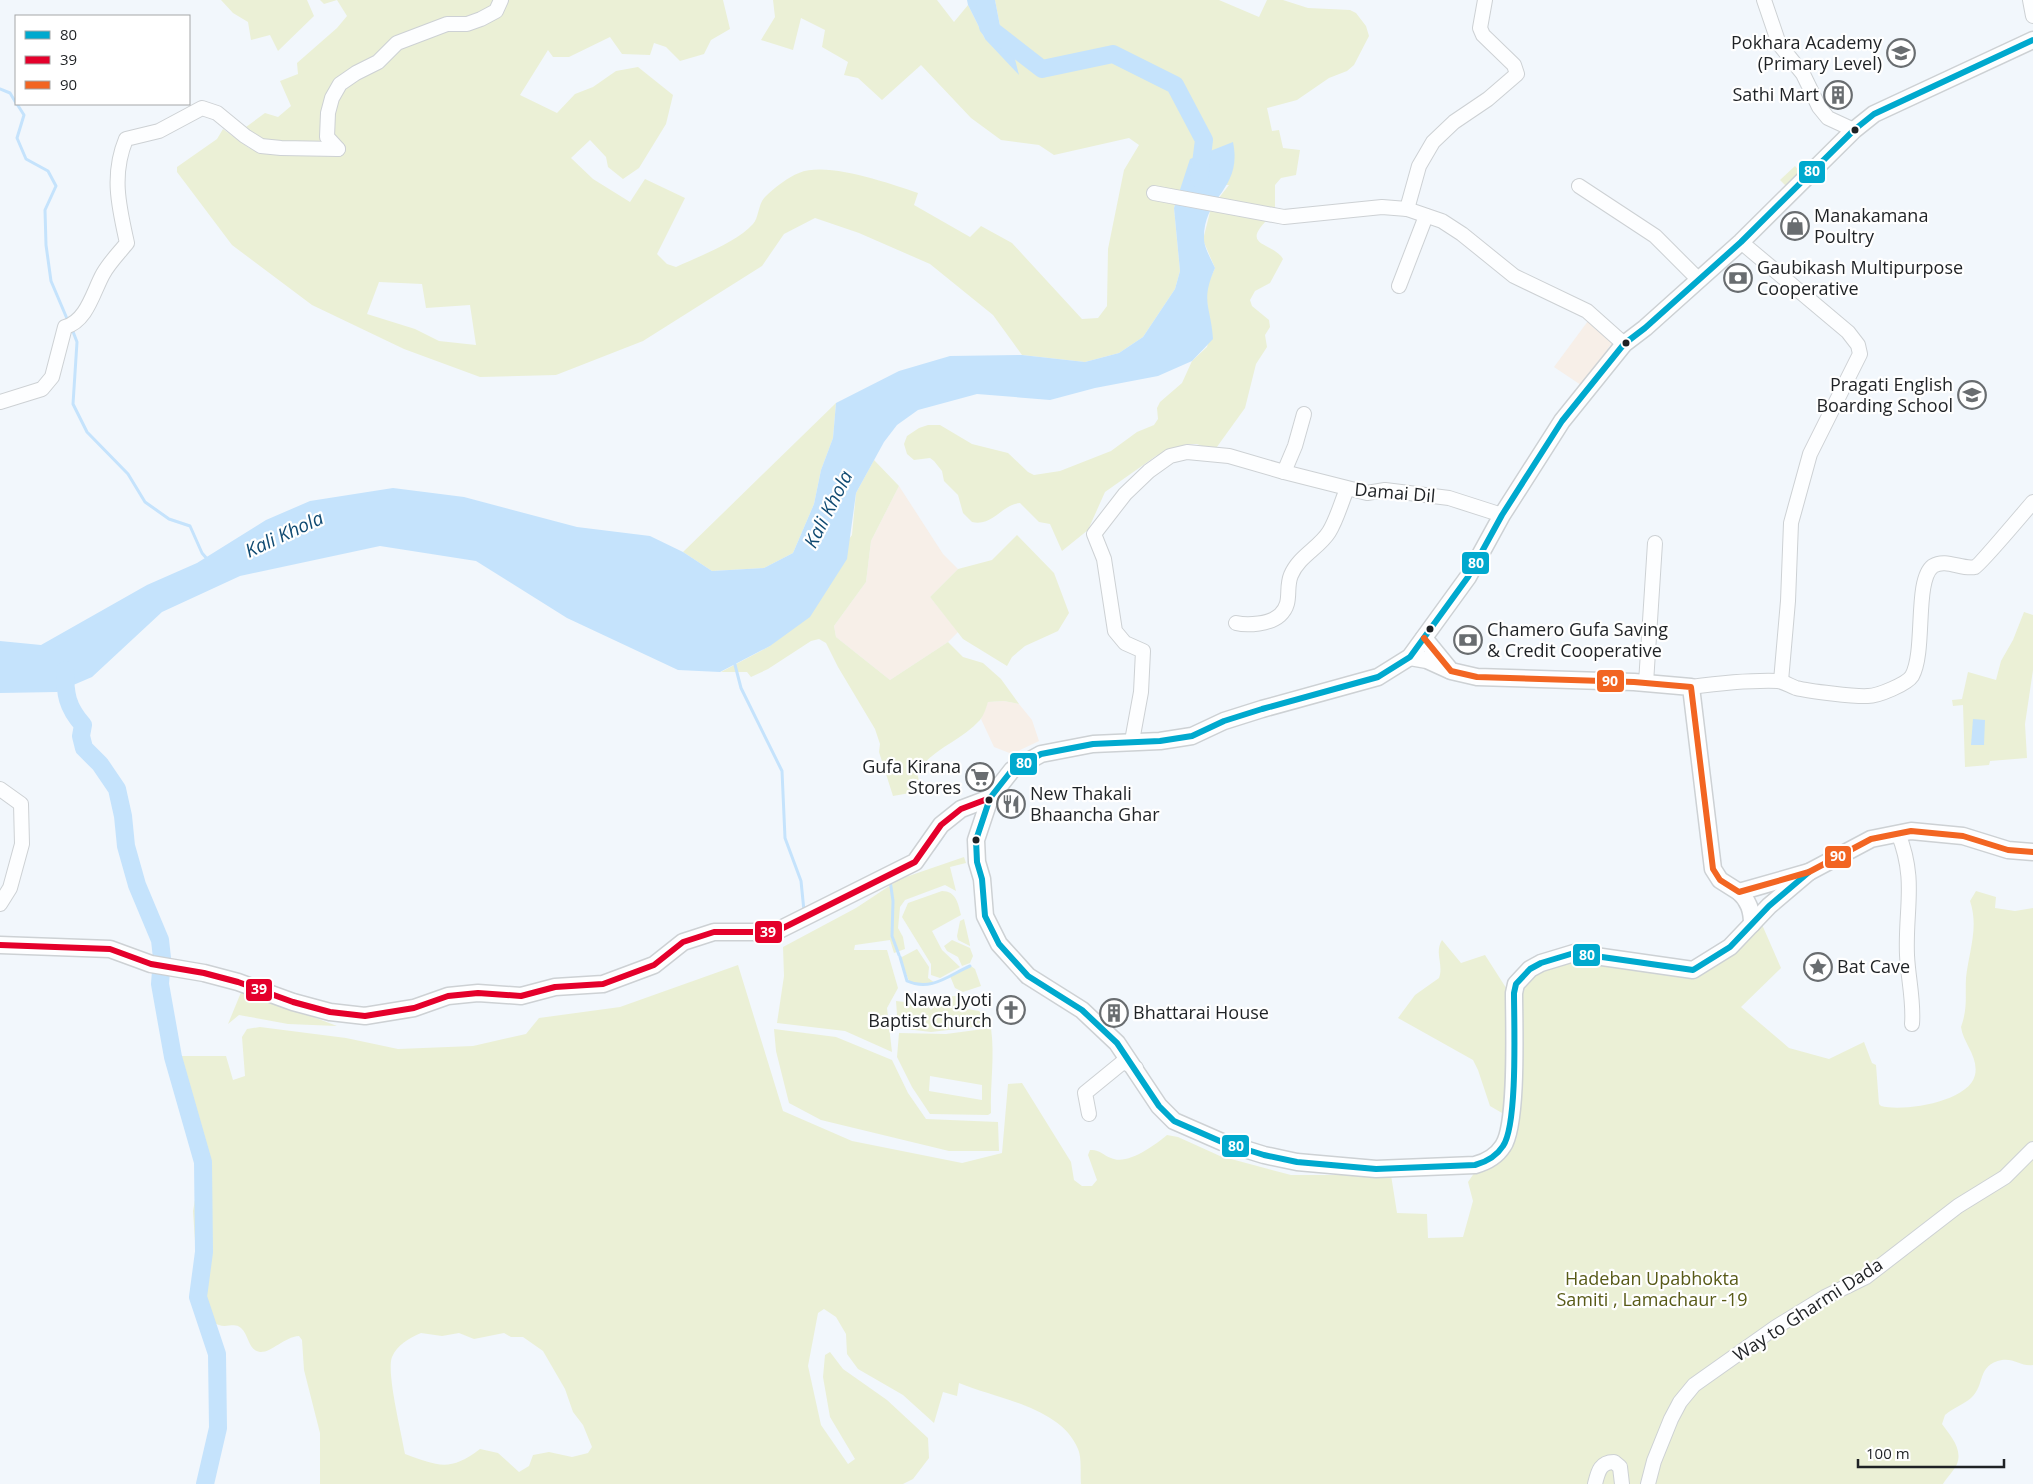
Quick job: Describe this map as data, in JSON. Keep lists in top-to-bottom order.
{
  "streets": {
    "street": ["Damai Dil", "Way to Gharmi Dada"]
  },
  "water": ["Kali Khola"],
  "parks": ["Hadeban Upabhokta Samiti , Lamachaur -19"],
  "places": {
    "school or university": ["Pokhara Academy (Primary Level)", "Pragati English Boarding School"],
    "building": ["Sathi Mart", "Bhattarai House"],
    "shop": ["Manakamana Poultry"],
    "bank": ["Gaubikash Multipurpose Cooperative", "Chamero Gufa Saving & Credit Cooperative"],
    "supermarket": ["Gufa Kirana Stores"],
    "restaurant": ["New Thakali Bhaancha Ghar"],
    "place": ["Bat Cave"],
    "church": ["Nawa Jyoti Baptist Church"]
  },
  "lines": ["transit line 80", "transit line 90", "transit line 39"],
  "legend": ["80", "39", "90"],
  "scale_bar": "100 m"
}
